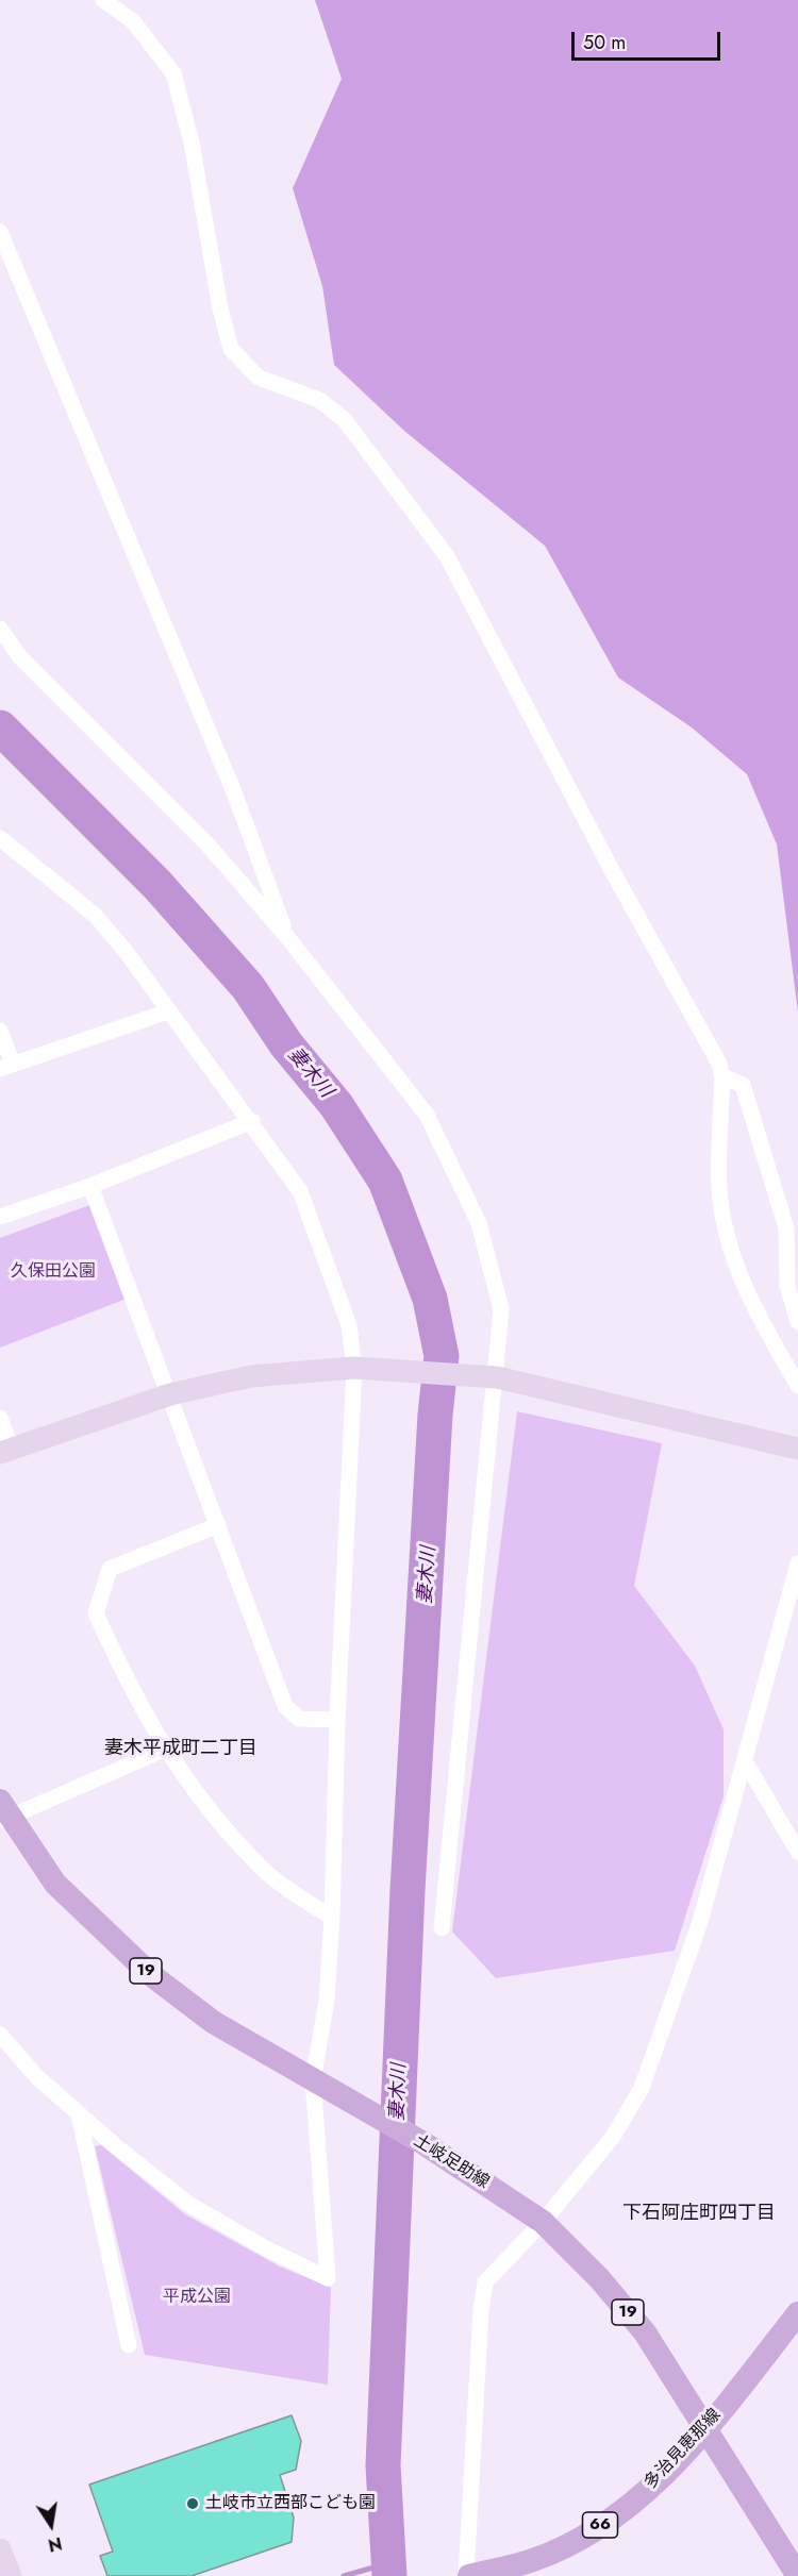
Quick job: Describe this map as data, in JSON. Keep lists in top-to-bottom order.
{
  "streets": {
    "main road": [
      "19",
      "土岐足助線",
      "多治見恵那線",
      "66"
    ]
  },
  "crossings": [
    ["土岐足助線", "多治見恵那線"]
  ],
  "districts": ["妻木平成町二丁目", "下石阿庄町四丁目"],
  "water": ["妻木川"],
  "parks": ["久保田公園", "平成公園"],
  "places": ["土岐市立西部こども園"],
  "scale_bar": "50 m",
  "north": "bottom"
}
